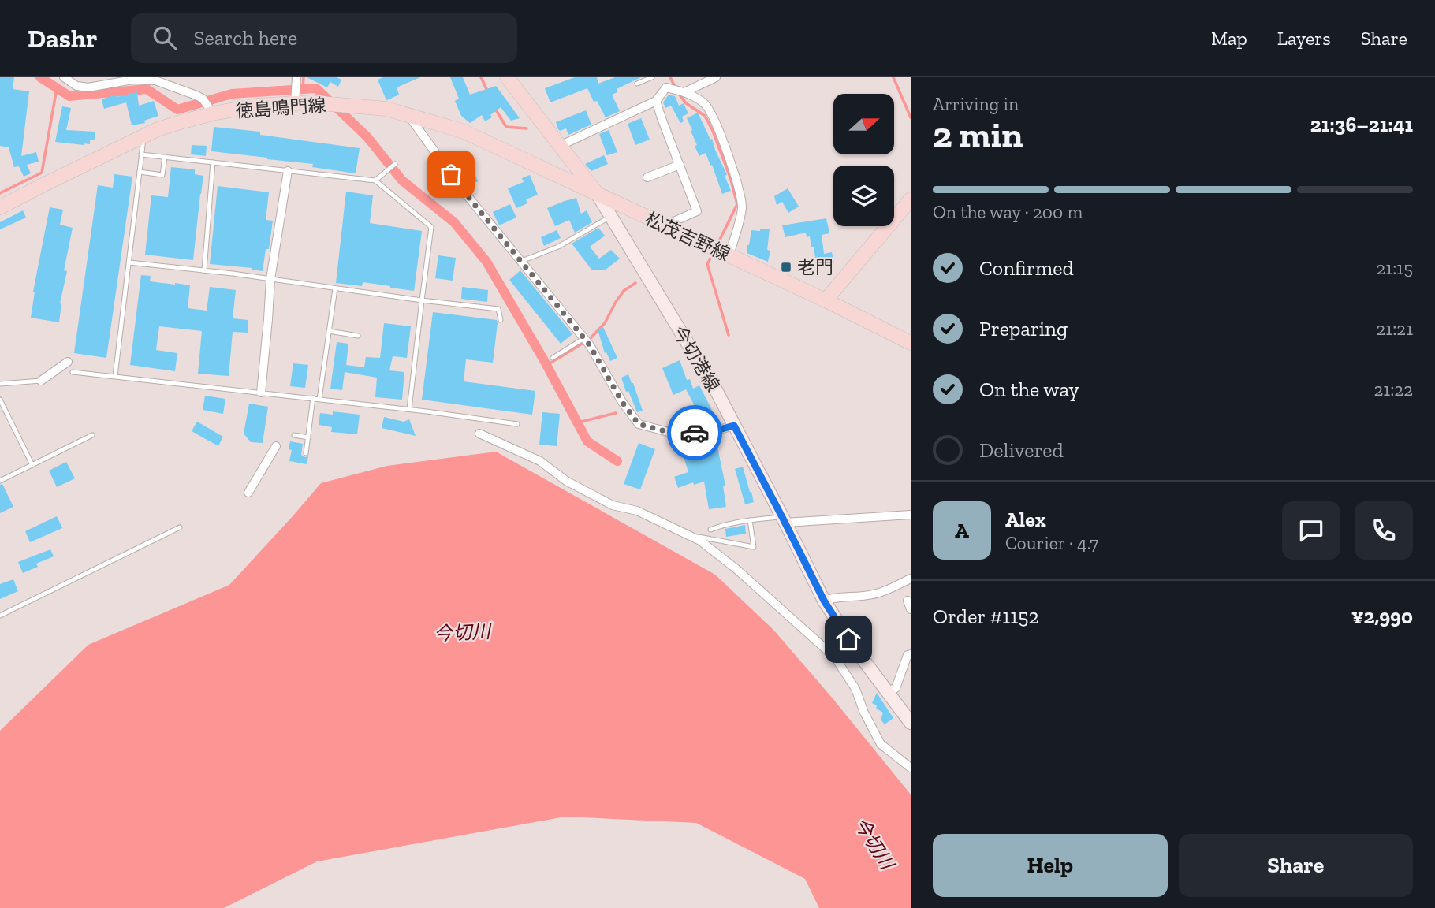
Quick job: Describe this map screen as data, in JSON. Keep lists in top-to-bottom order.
{
  "streets": {
    "main road": ["徳島鳴門線", "松茂吉野線", "今切港線"]
  },
  "crossings": [
    ["徳島鳴門線", "松茂吉野線"],
    ["徳島鳴門線", "今切港線"],
    ["松茂吉野線", "今切港線"]
  ],
  "water": ["今切川"],
  "places": {
    "transit": ["老門"]
  },
  "north": "right",
  "page": {
    "header": "Dashr",
    "search": "Search here",
    "nav": ["Map", "Layers", "Share"],
    "heading": ["2 min", "Arriving in", "21:36–21:41"],
    "panel": [
      "Alex",
      "Courier · 4.7",
      "Order #1152",
      "¥2,990"
    ],
    "bar": "On the way · 200 m",
    "list": [
      ["Confirmed", "21:15"],
      ["Preparing", "21:21"],
      ["On the way", "21:22"],
      "Delivered"
    ],
    "round": "A",
    "buttons": ["Help", "Share"]
  }
}
